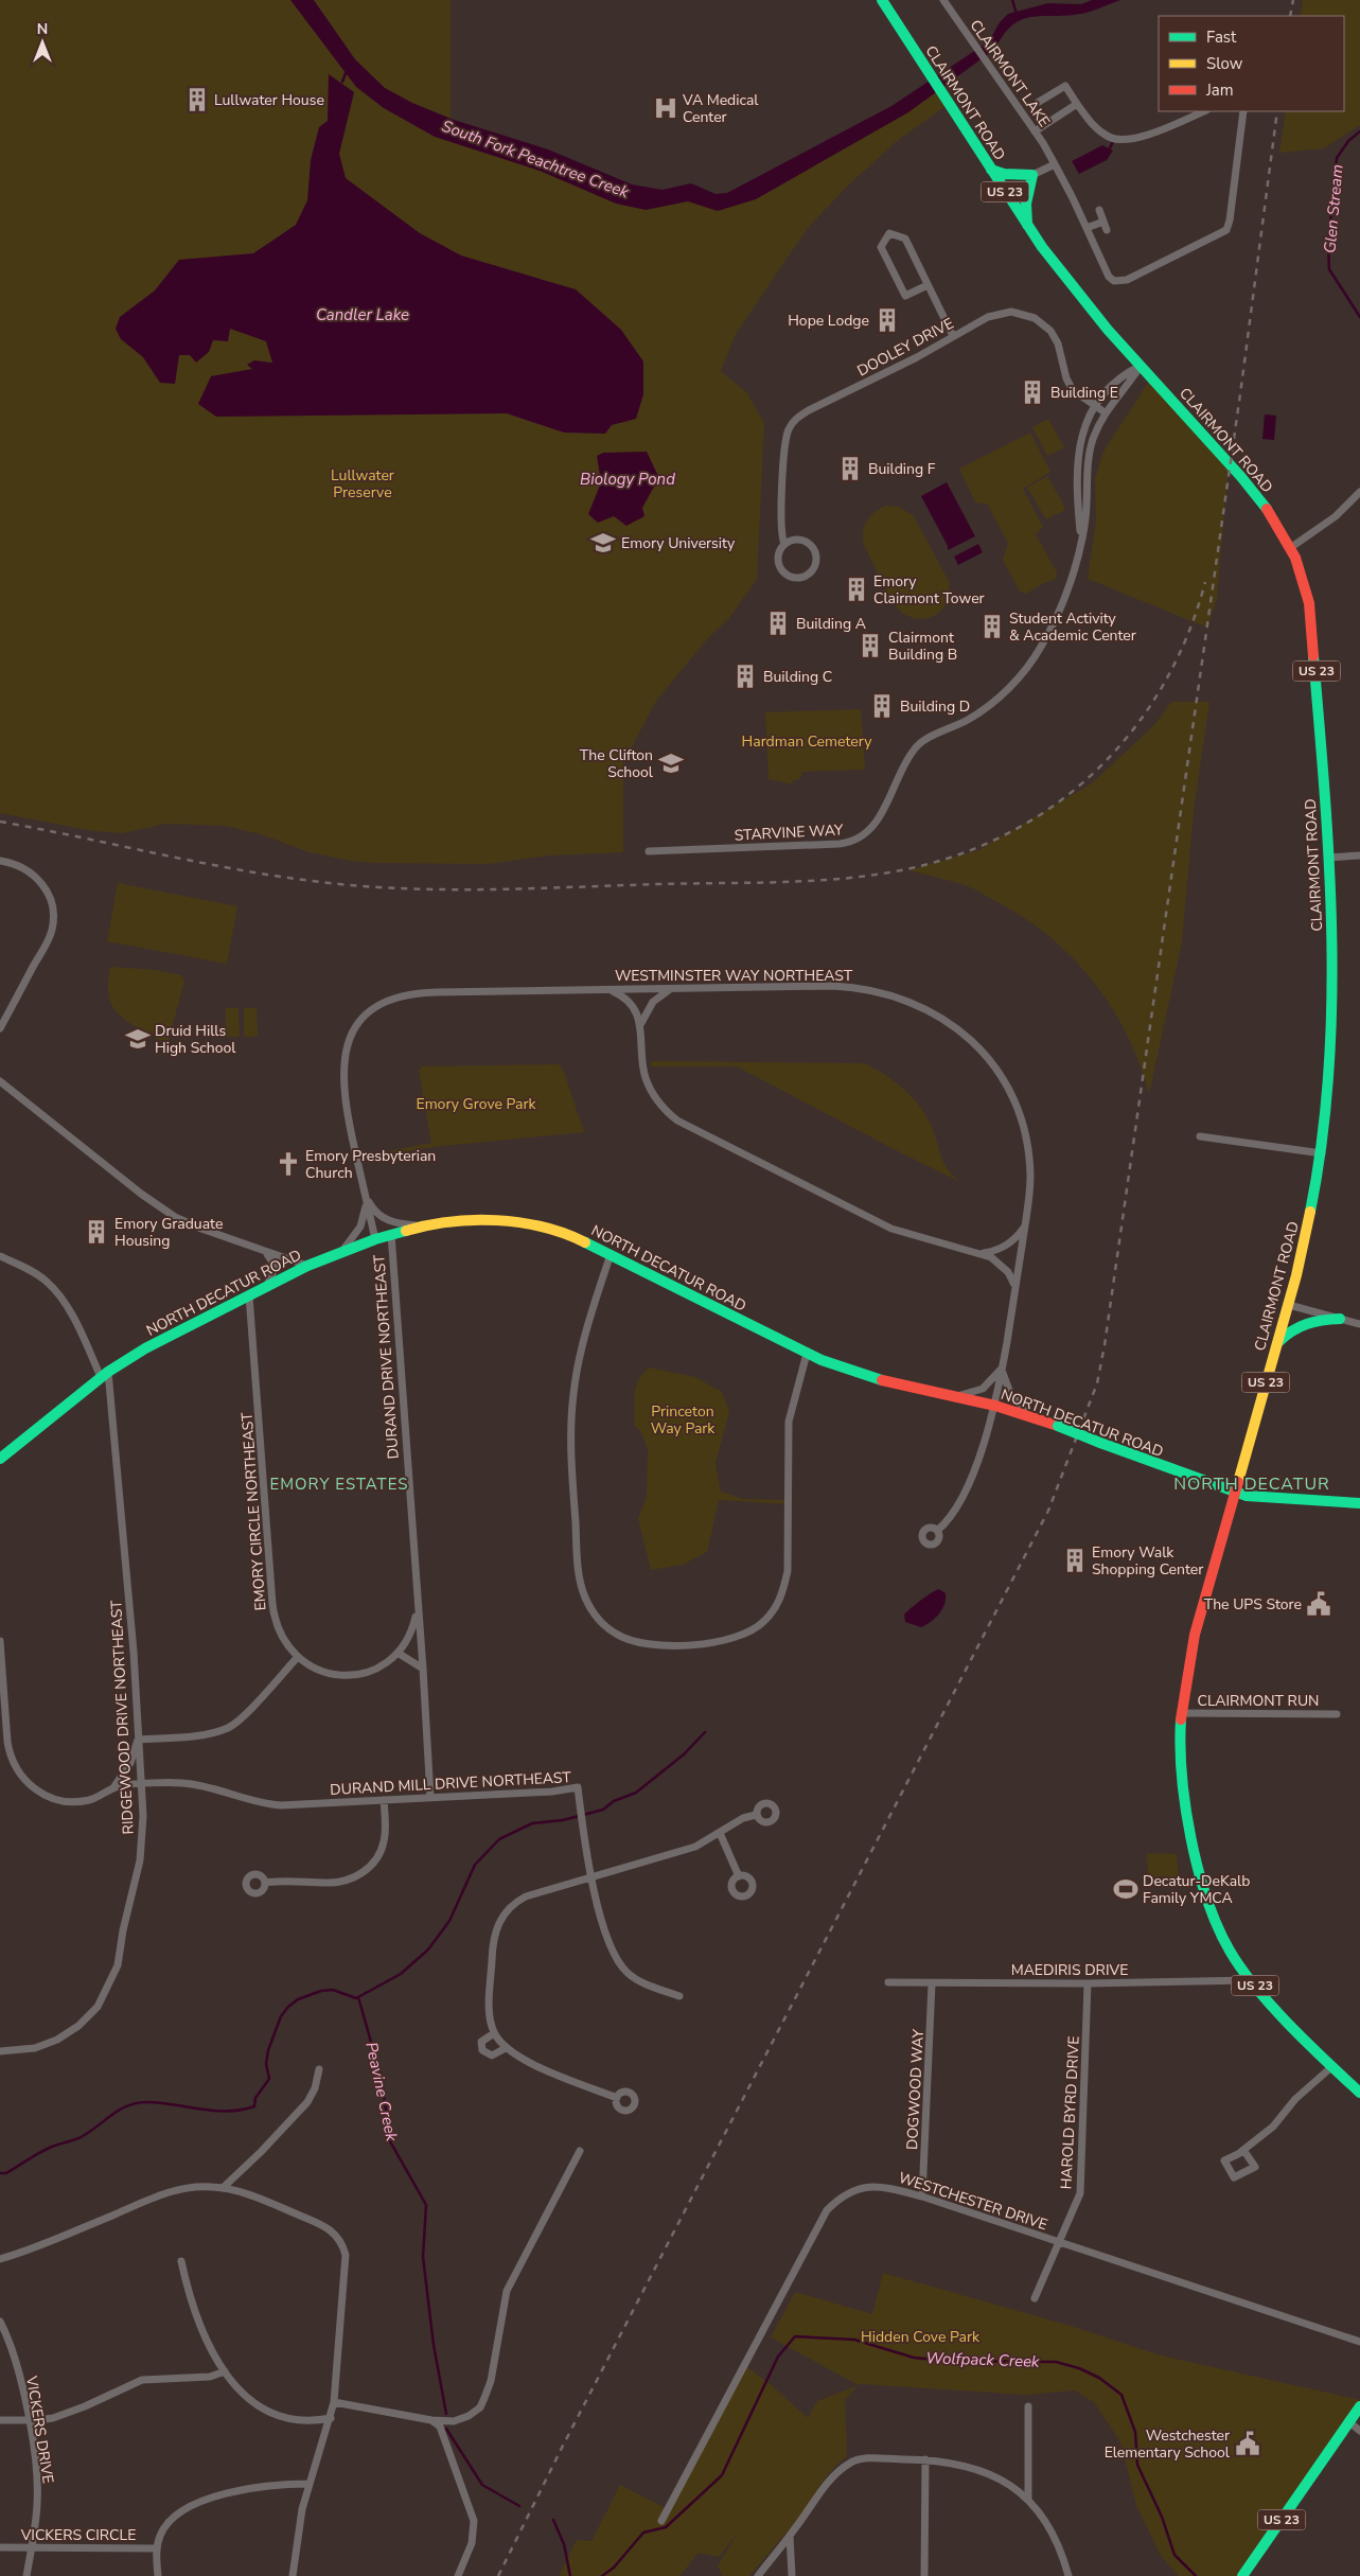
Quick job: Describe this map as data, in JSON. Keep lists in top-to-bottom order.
{
  "streets": {
    "main road": ["CLAIRMONT ROAD", "US 23", "NORTH DECATUR ROAD"],
    "street": [
      "CLAIRMONT LAKE",
      "DOOLEY DRIVE",
      "STARVINE WAY",
      "WESTMINSTER WAY NORTHEAST",
      "DURAND DRIVE NORTHEAST",
      "EMORY CIRCLE NORTHEAST",
      "CLAIRMONT RUN",
      "RIDGEWOOD DRIVE NORTHEAST",
      "DURAND MILL DRIVE NORTHEAST",
      "MAEDIRIS DRIVE",
      "DOGWOOD WAY",
      "HAROLD BYRD DRIVE",
      "WESTCHESTER DRIVE",
      "VICKERS DRIVE",
      "VICKERS CIRCLE"
    ]
  },
  "crossings": [
    ["CLAIRMONT ROAD", "US 23"],
    ["CLAIRMONT ROAD", "STARVINE WAY"],
    ["CLAIRMONT ROAD", "NORTH DECATUR ROAD"],
    ["CLAIRMONT ROAD", "CLAIRMONT RUN"],
    ["CLAIRMONT ROAD", "MAEDIRIS DRIVE"],
    ["US 23", "MAEDIRIS DRIVE"],
    ["DOOLEY DRIVE", "STARVINE WAY"],
    ["WESTMINSTER WAY NORTHEAST", "NORTH DECATUR ROAD"],
    ["NORTH DECATUR ROAD", "DURAND DRIVE NORTHEAST"],
    ["NORTH DECATUR ROAD", "EMORY CIRCLE NORTHEAST"],
    ["NORTH DECATUR ROAD", "RIDGEWOOD DRIVE NORTHEAST"],
    ["DURAND DRIVE NORTHEAST", "EMORY CIRCLE NORTHEAST"],
    ["DURAND DRIVE NORTHEAST", "DURAND MILL DRIVE NORTHEAST"],
    ["RIDGEWOOD DRIVE NORTHEAST", "DURAND MILL DRIVE NORTHEAST"],
    ["MAEDIRIS DRIVE", "DOGWOOD WAY"],
    ["MAEDIRIS DRIVE", "HAROLD BYRD DRIVE"],
    ["DOGWOOD WAY", "WESTCHESTER DRIVE"],
    ["HAROLD BYRD DRIVE", "WESTCHESTER DRIVE"],
    ["VICKERS DRIVE", "VICKERS CIRCLE"]
  ],
  "districts": ["NORTH DECATUR", "EMORY ESTATES"],
  "water": [
    "South Fork Peachtree Creek",
    "Glen Stream",
    "Candler Lake",
    "Biology Pond",
    "Peavine Creek",
    "Wolfpack Creek"
  ],
  "parks": [
    "Lullwater Preserve",
    "Hardman Cemetery",
    "Emory Grove Park",
    "Princeton Way Park",
    "Hidden Cove Park"
  ],
  "places": {
    "building": [
      "Lullwater House",
      "Hope Lodge",
      "Building E",
      "Building F",
      "Emory Clairmont Tower",
      "Building A",
      "Student Activity & Academic Center",
      "Clairmont Building B",
      "Building C",
      "Building D",
      "Emory Graduate Housing",
      "Emory Walk Shopping Center"
    ],
    "hospital": ["VA Medical Center"],
    "school or university": ["Emory University", "The Clifton School", "Druid Hills High School"],
    "church": ["Emory Presbyterian Church"],
    "public building": ["The UPS Store", "Westchester Elementary School"],
    "sports": ["Decatur-DeKalb Family YMCA"]
  },
  "legend": ["Fast", "Slow", "Jam"],
  "north": "top"
}
